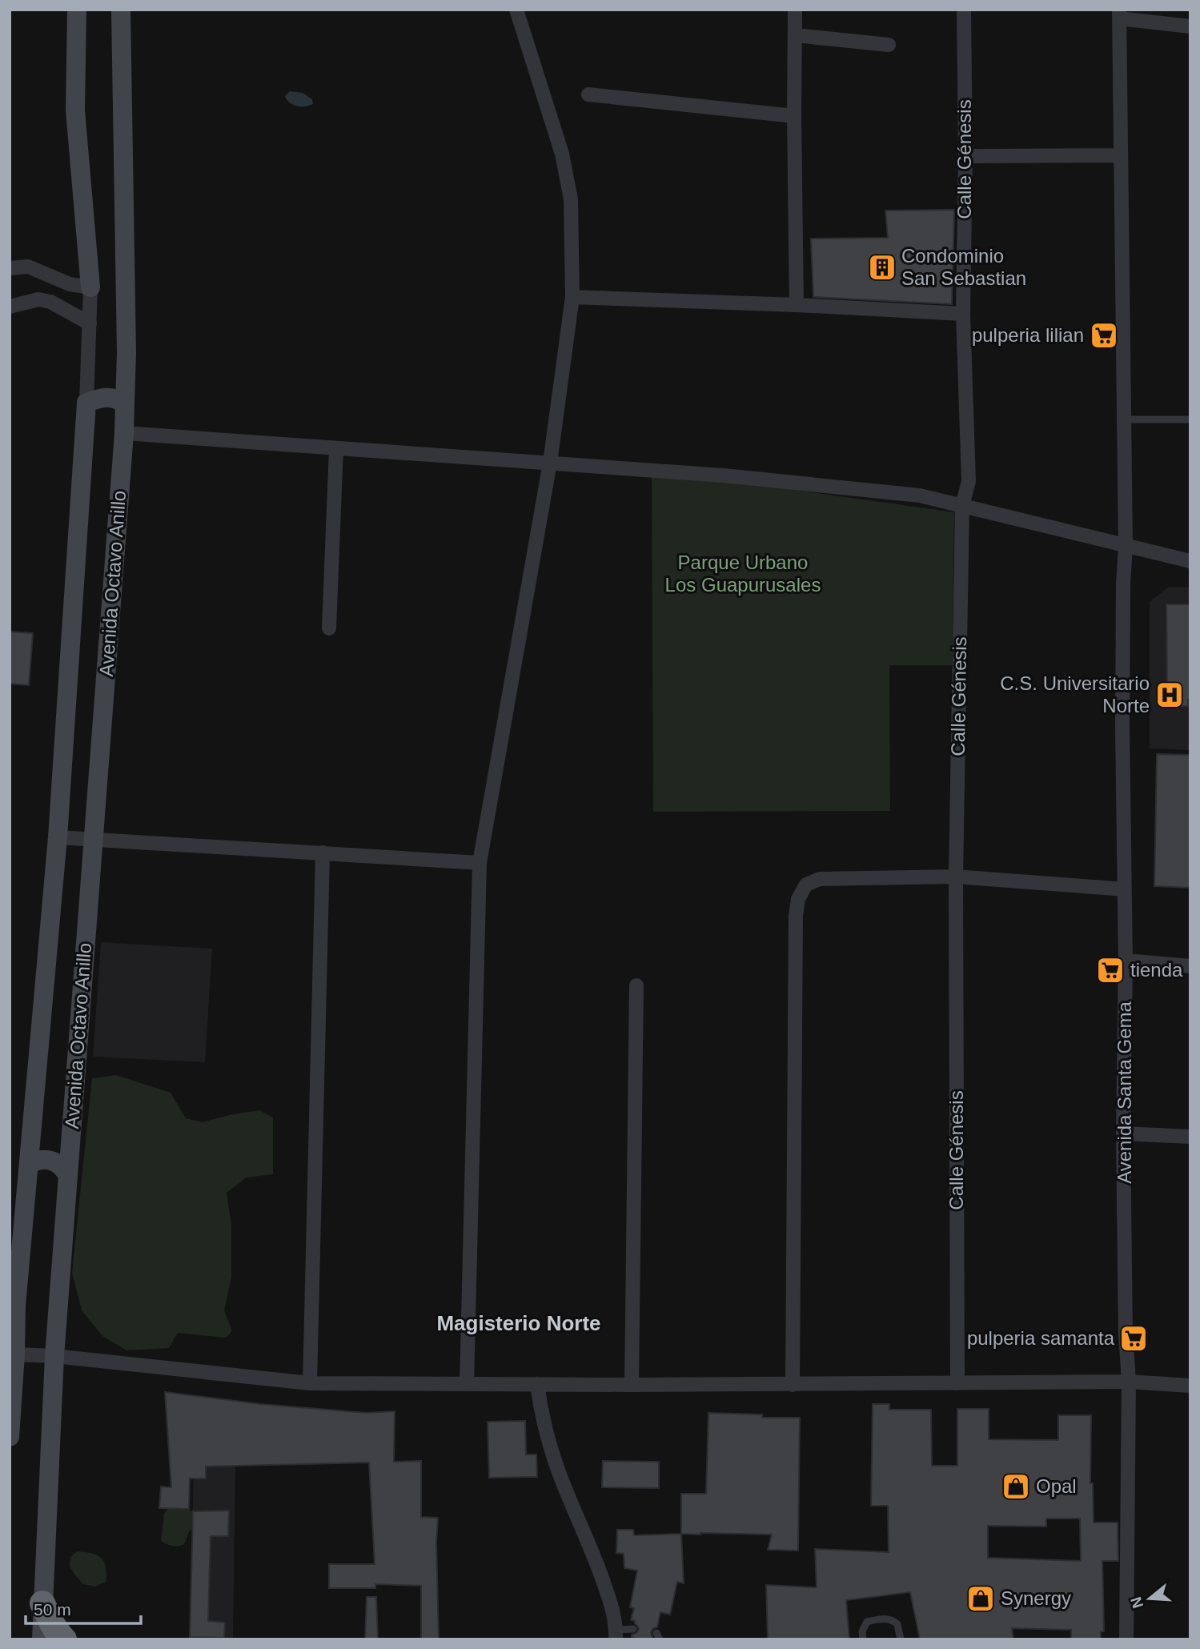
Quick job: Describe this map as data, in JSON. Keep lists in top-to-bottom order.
{
  "streets": {
    "street": ["Calle Génesis", "Avenida Octavo Anillo", "Avenida Santa Gema"]
  },
  "districts": ["Magisterio Norte"],
  "parks": ["Parque Urbano Los Guapurusales"],
  "places": {
    "building": ["Condominio San Sebastian"],
    "supermarket": ["pulperia lilian", "tienda", "pulperia samanta"],
    "hospital": ["C.S. Universitario Norte"],
    "shop": ["Opal", "Synergy"]
  },
  "scale_bar": "50 m",
  "north": "left"
}
